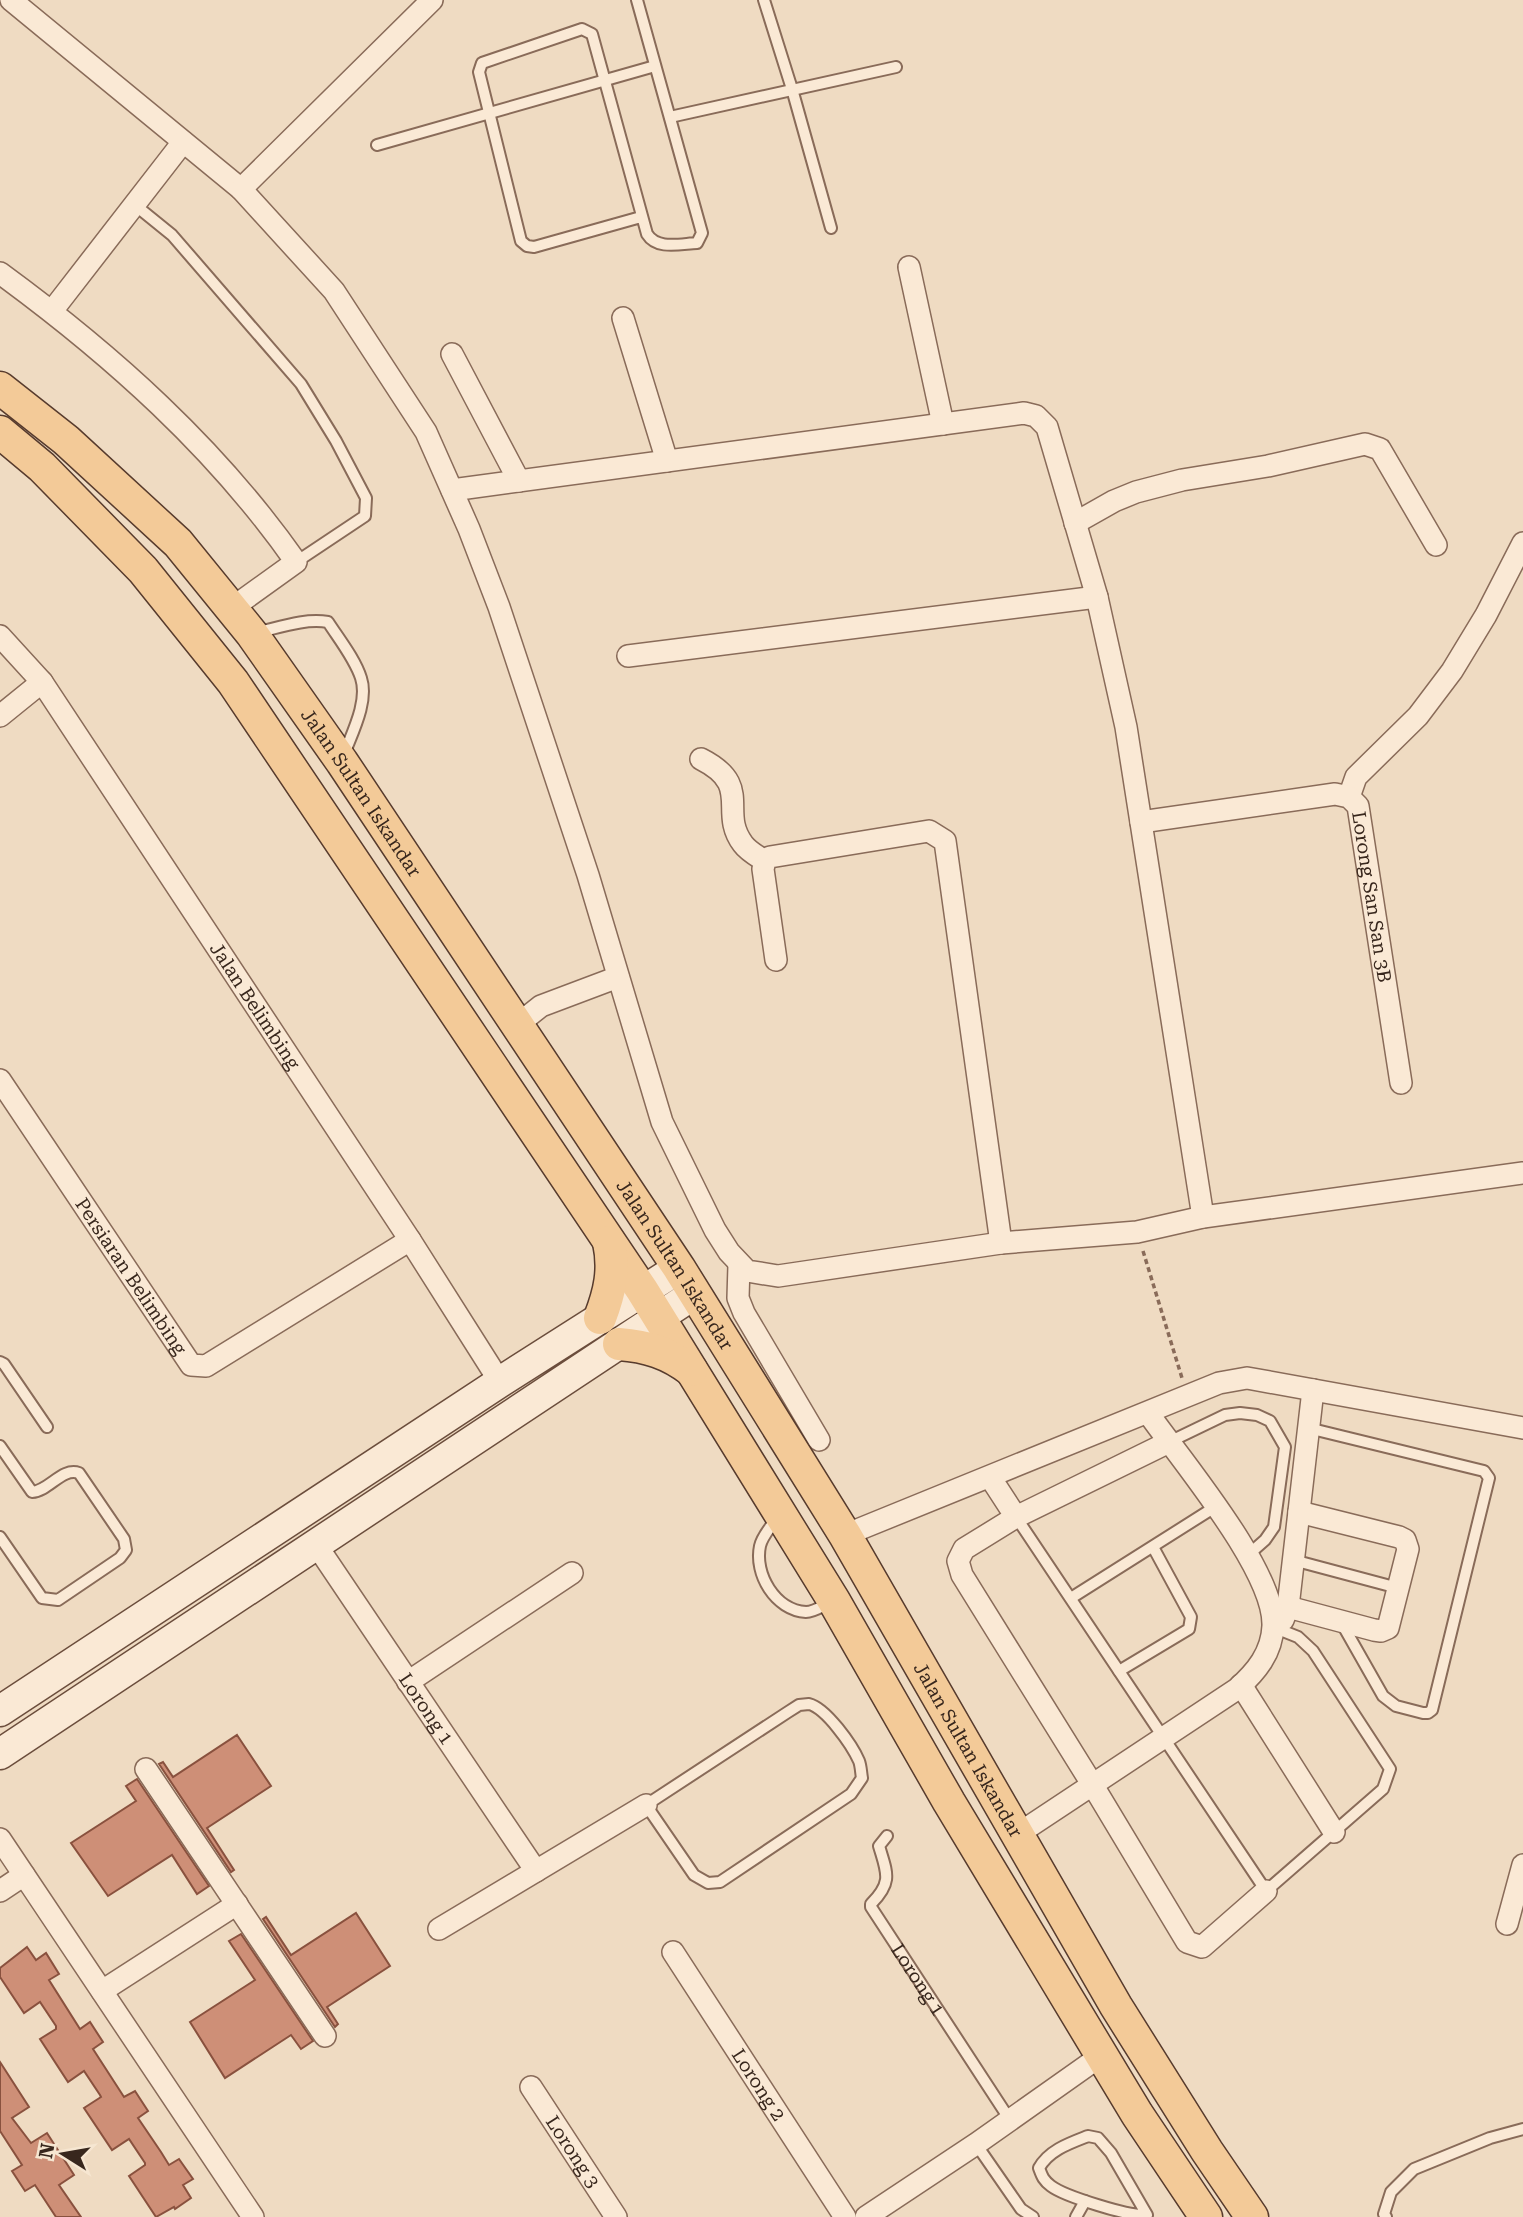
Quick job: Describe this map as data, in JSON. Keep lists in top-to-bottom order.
{
  "streets": {
    "main road": ["Jalan Sultan Iskandar"],
    "street": [
      "Lorong San San 3B",
      "Jalan Belimbing",
      "Persiaran Belimbing",
      "Lorong 1",
      "Lorong 2",
      "Lorong 3"
    ]
  },
  "crossings": [
    ["Jalan Belimbing", "Persiaran Belimbing"]
  ],
  "north": "left"
}
